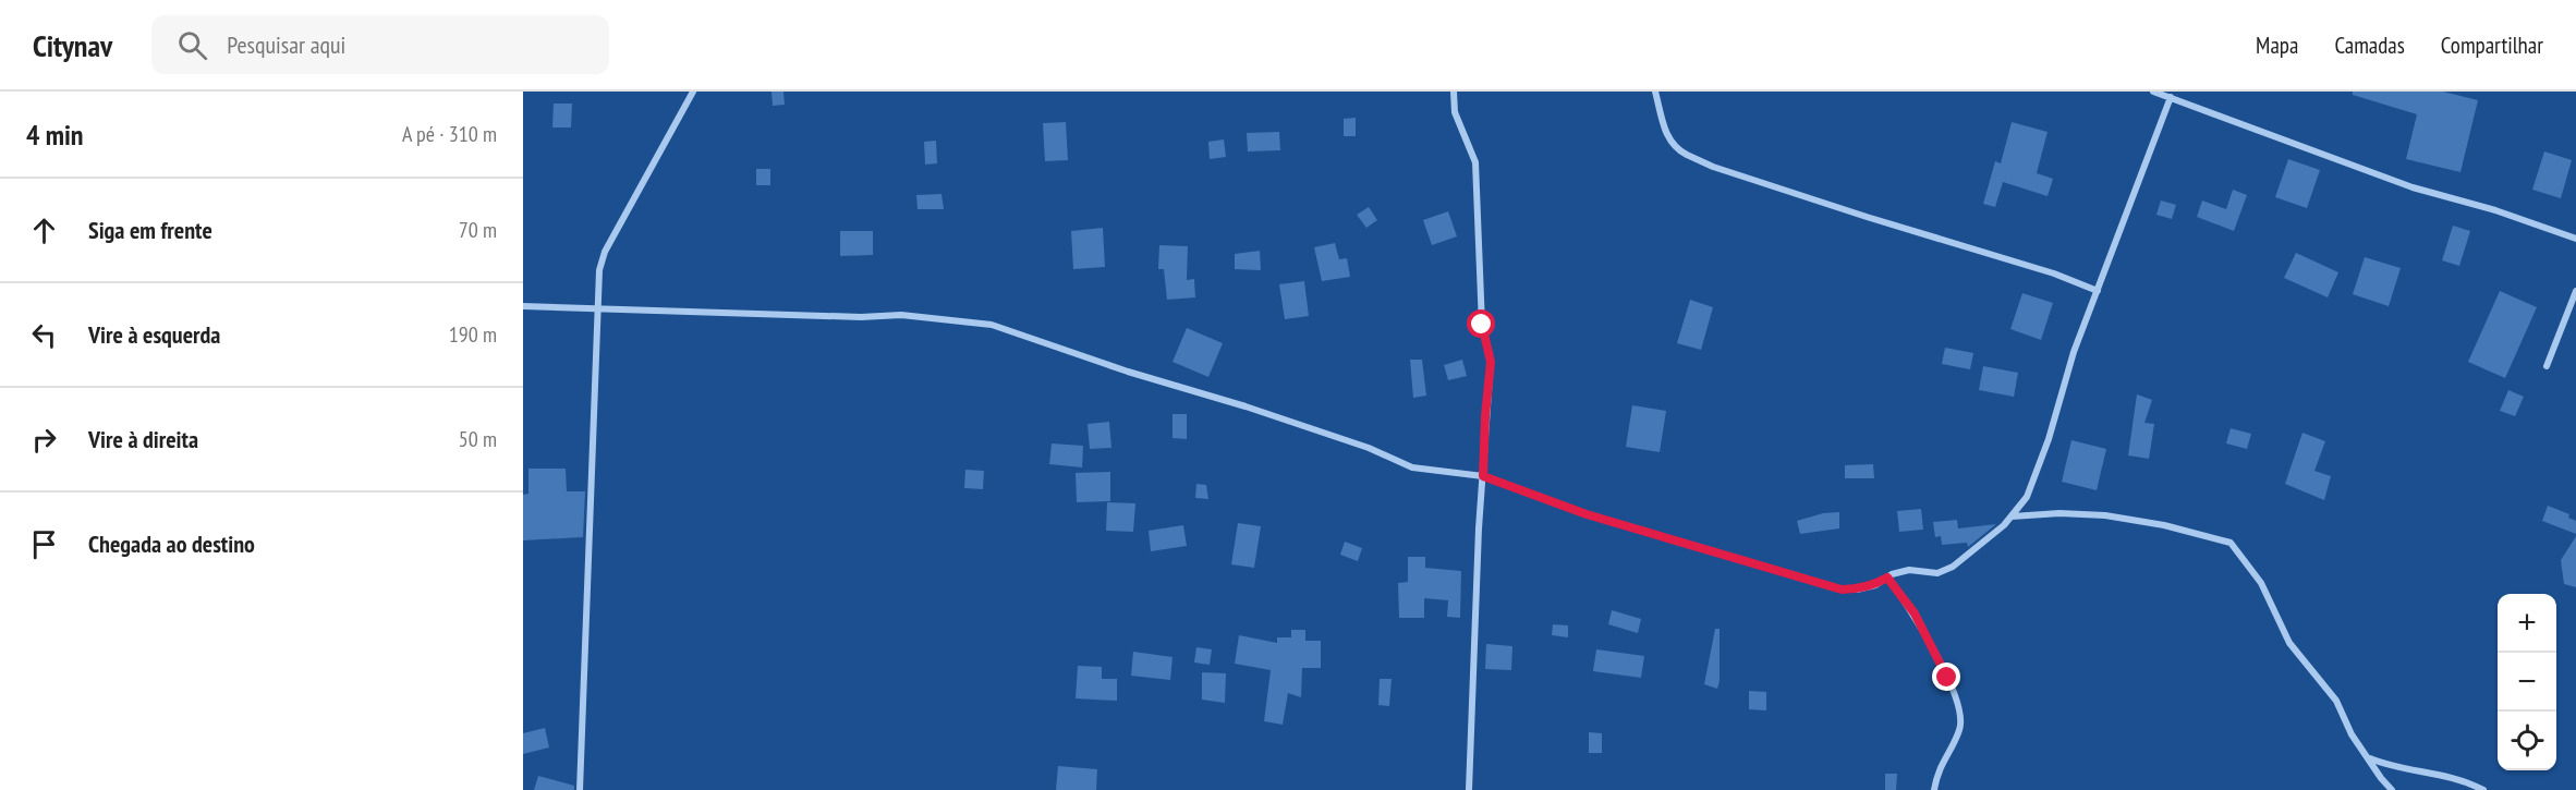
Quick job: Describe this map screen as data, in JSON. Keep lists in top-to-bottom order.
{
  "page": {
    "header": "Citynav",
    "search": "Pesquisar aqui",
    "nav": ["Mapa", "Camadas", "Compartilhar"],
    "heading": ["4 min", "A pé · 310 m"],
    "list": [
      ["Siga em frente", "70 m"],
      ["Vire à esquerda", "190 m"],
      ["Vire à direita", "50 m"],
      "Chegada ao destino"
    ],
    "map_buttons": ["+", "−"]
  }
}
